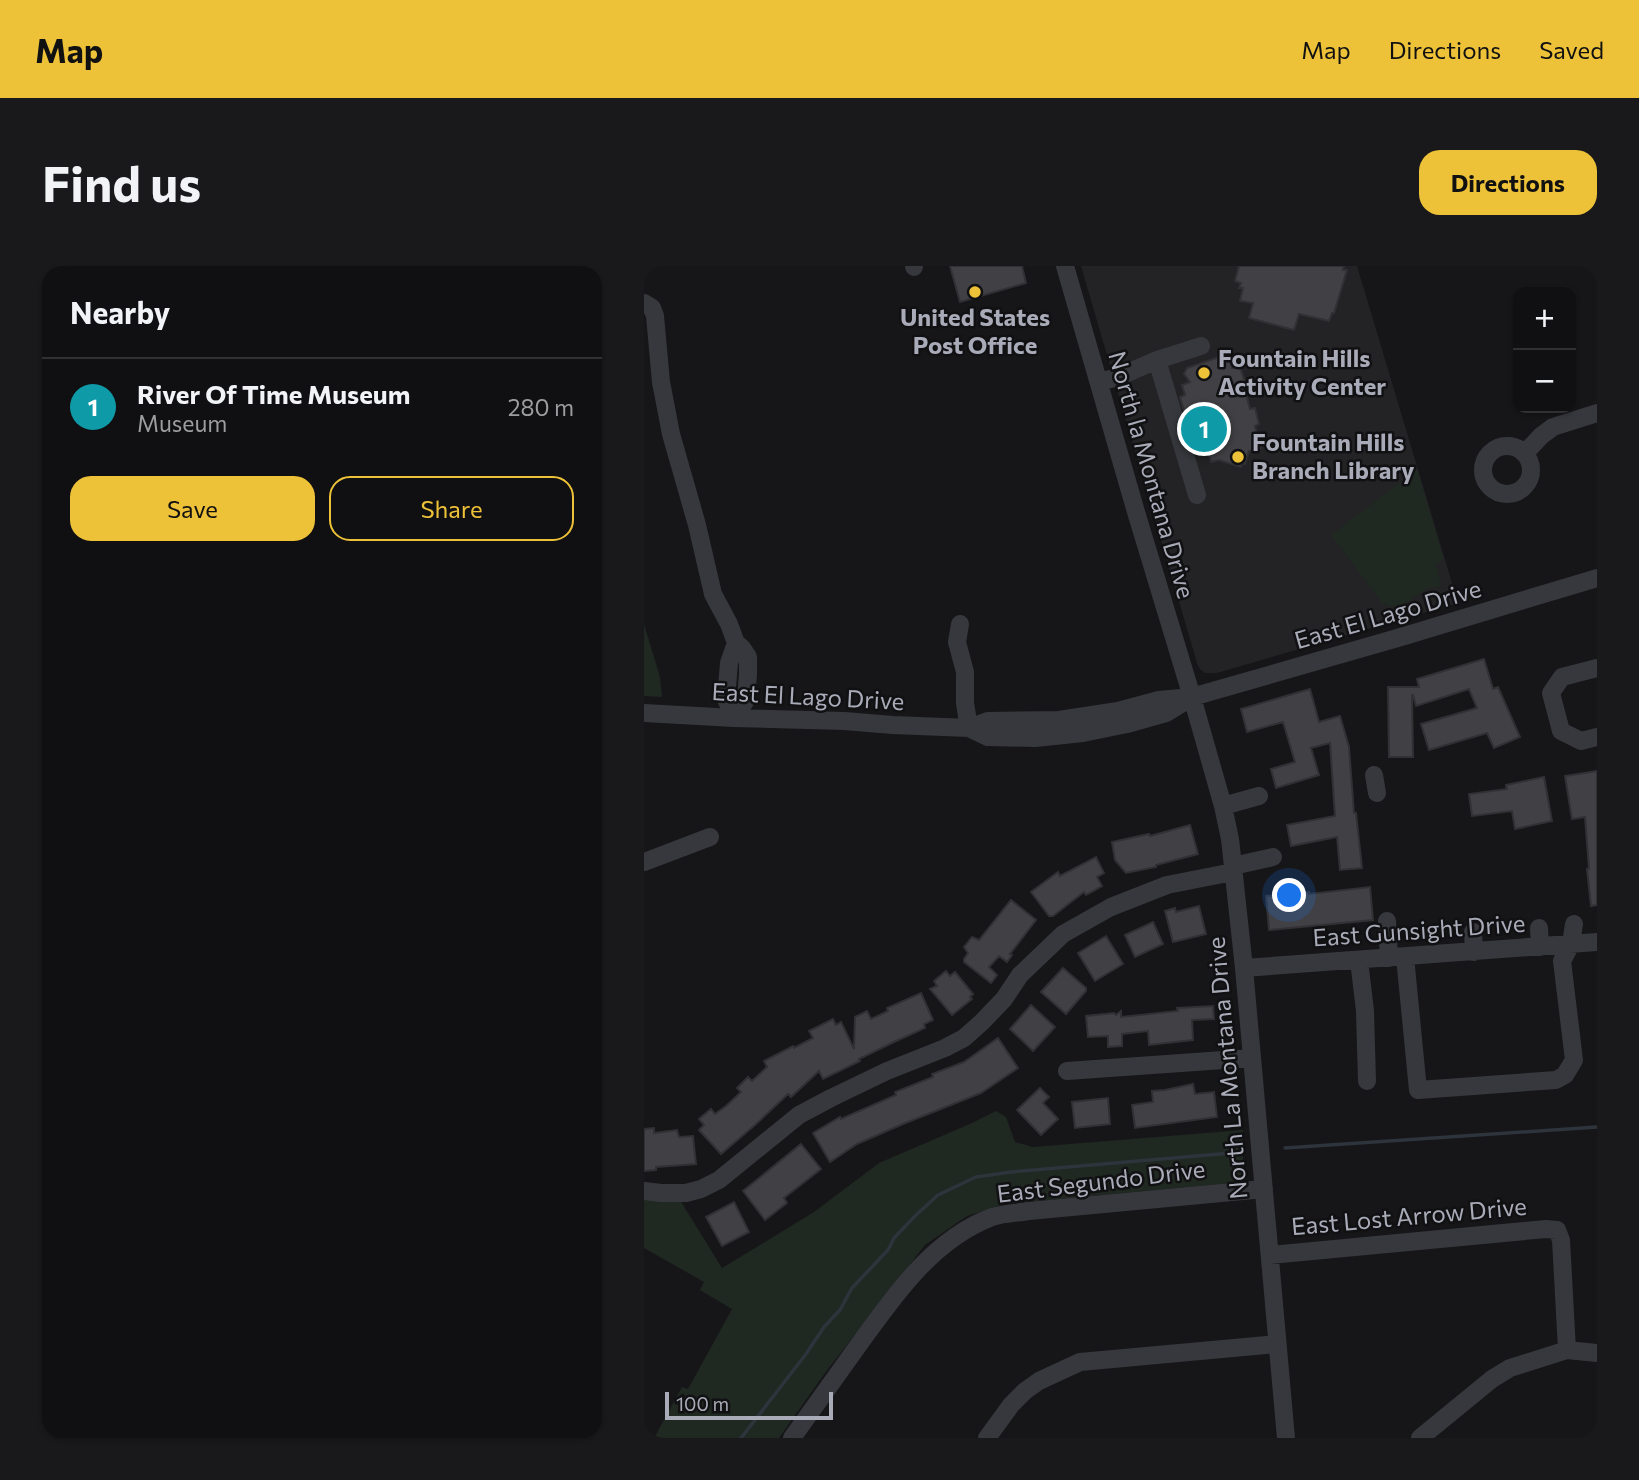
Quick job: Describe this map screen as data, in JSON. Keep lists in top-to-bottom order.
{
  "streets": {
    "street": [
      "North la Montana Drive",
      "East El Lago Drive",
      "East Gunsight Drive",
      "North La Montana Drive",
      "East Segundo Drive",
      "East Lost Arrow Drive"
    ]
  },
  "crossings": [
    ["North la Montana Drive", "East El Lago Drive"],
    ["North la Montana Drive", "North La Montana Drive"],
    ["East El Lago Drive", "North La Montana Drive"],
    ["East Gunsight Drive", "North La Montana Drive"],
    ["North La Montana Drive", "East Segundo Drive"],
    ["North La Montana Drive", "East Lost Arrow Drive"]
  ],
  "places": ["United States Post Office", "Fountain Hills Activity Center", "Fountain Hills Branch Library"],
  "scale_bar": "100 m",
  "page": {
    "header": "Map",
    "nav": ["Map", "Directions", "Saved"],
    "buttons": [
      "Directions",
      ["Save", "Share"]
    ],
    "title": "Find us",
    "heading": "Nearby",
    "map_buttons": ["+", "−"],
    "list": [
      {
        "mark": "1",
        "name": "River Of Time Museum",
        "note": "Museum",
        "value": "280 m"
      }
    ],
    "pins": "1",
    "scale": "100 m"
  }
}
